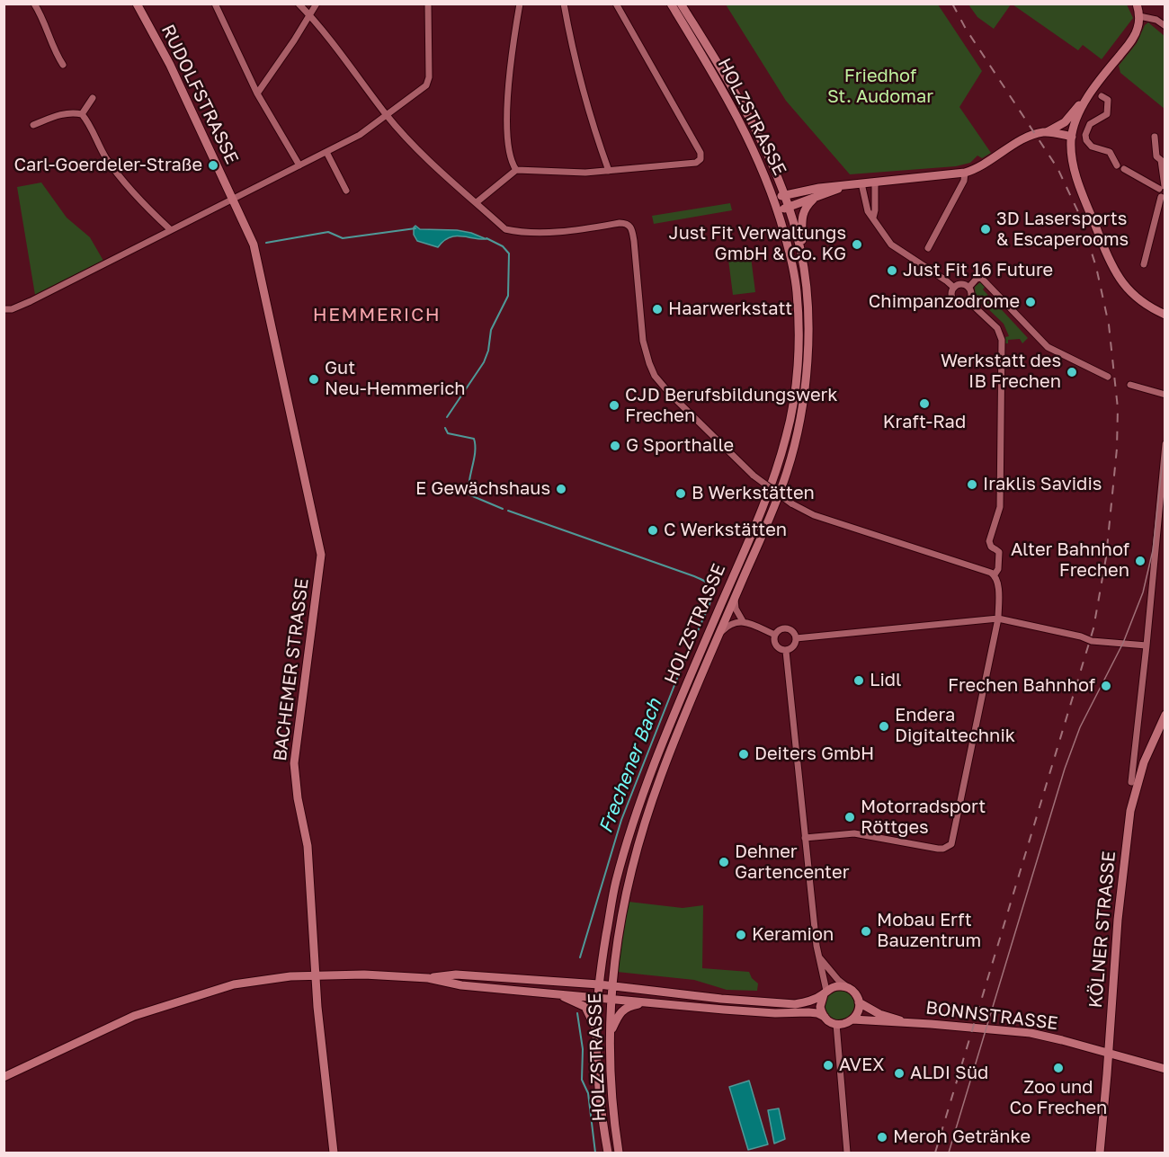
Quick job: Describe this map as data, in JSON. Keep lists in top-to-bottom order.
{
  "streets": {
    "main road": [
      "RUDOLFSTRASSE",
      "HOLZSTRASSE",
      "BACHEMER STRASSE",
      "KÖLNER STRASSE",
      "BONNSTRASSE"
    ]
  },
  "crossings": [
    ["RUDOLFSTRASSE", "BACHEMER STRASSE"],
    ["KÖLNER STRASSE", "BONNSTRASSE"]
  ],
  "districts": ["HEMMERICH"],
  "water": ["Frechener Bach"],
  "parks": ["Friedhof St. Audomar"],
  "places": [
    "Carl-Goerdeler-Straße",
    "3D Lasersports & Escaperooms",
    "Just Fit Verwaltungs GmbH & Co. KG",
    "Just Fit 16 Future",
    "Chimpanzodrome",
    "Haarwerkstatt",
    "Werkstatt des IB Frechen",
    "Gut Neu-Hemmerich",
    "Kraft-Rad",
    "CJD Berufsbildungswerk Frechen",
    "G Sporthalle",
    "Iraklis Savidis",
    "E Gewächshaus",
    "B Werkstätten",
    "C Werkstätten",
    "Alter Bahnhof Frechen",
    "Lidl",
    "Frechen Bahnhof",
    "Endera Digitaltechnik",
    "Deiters GmbH",
    "Motorradsport Röttges",
    "Dehner Gartencenter",
    "Mobau Erft Bauzentrum",
    "Keramion",
    "AVEX",
    "Zoo und Co Frechen",
    "ALDI Süd",
    "Meroh Getränke"
  ]
}
